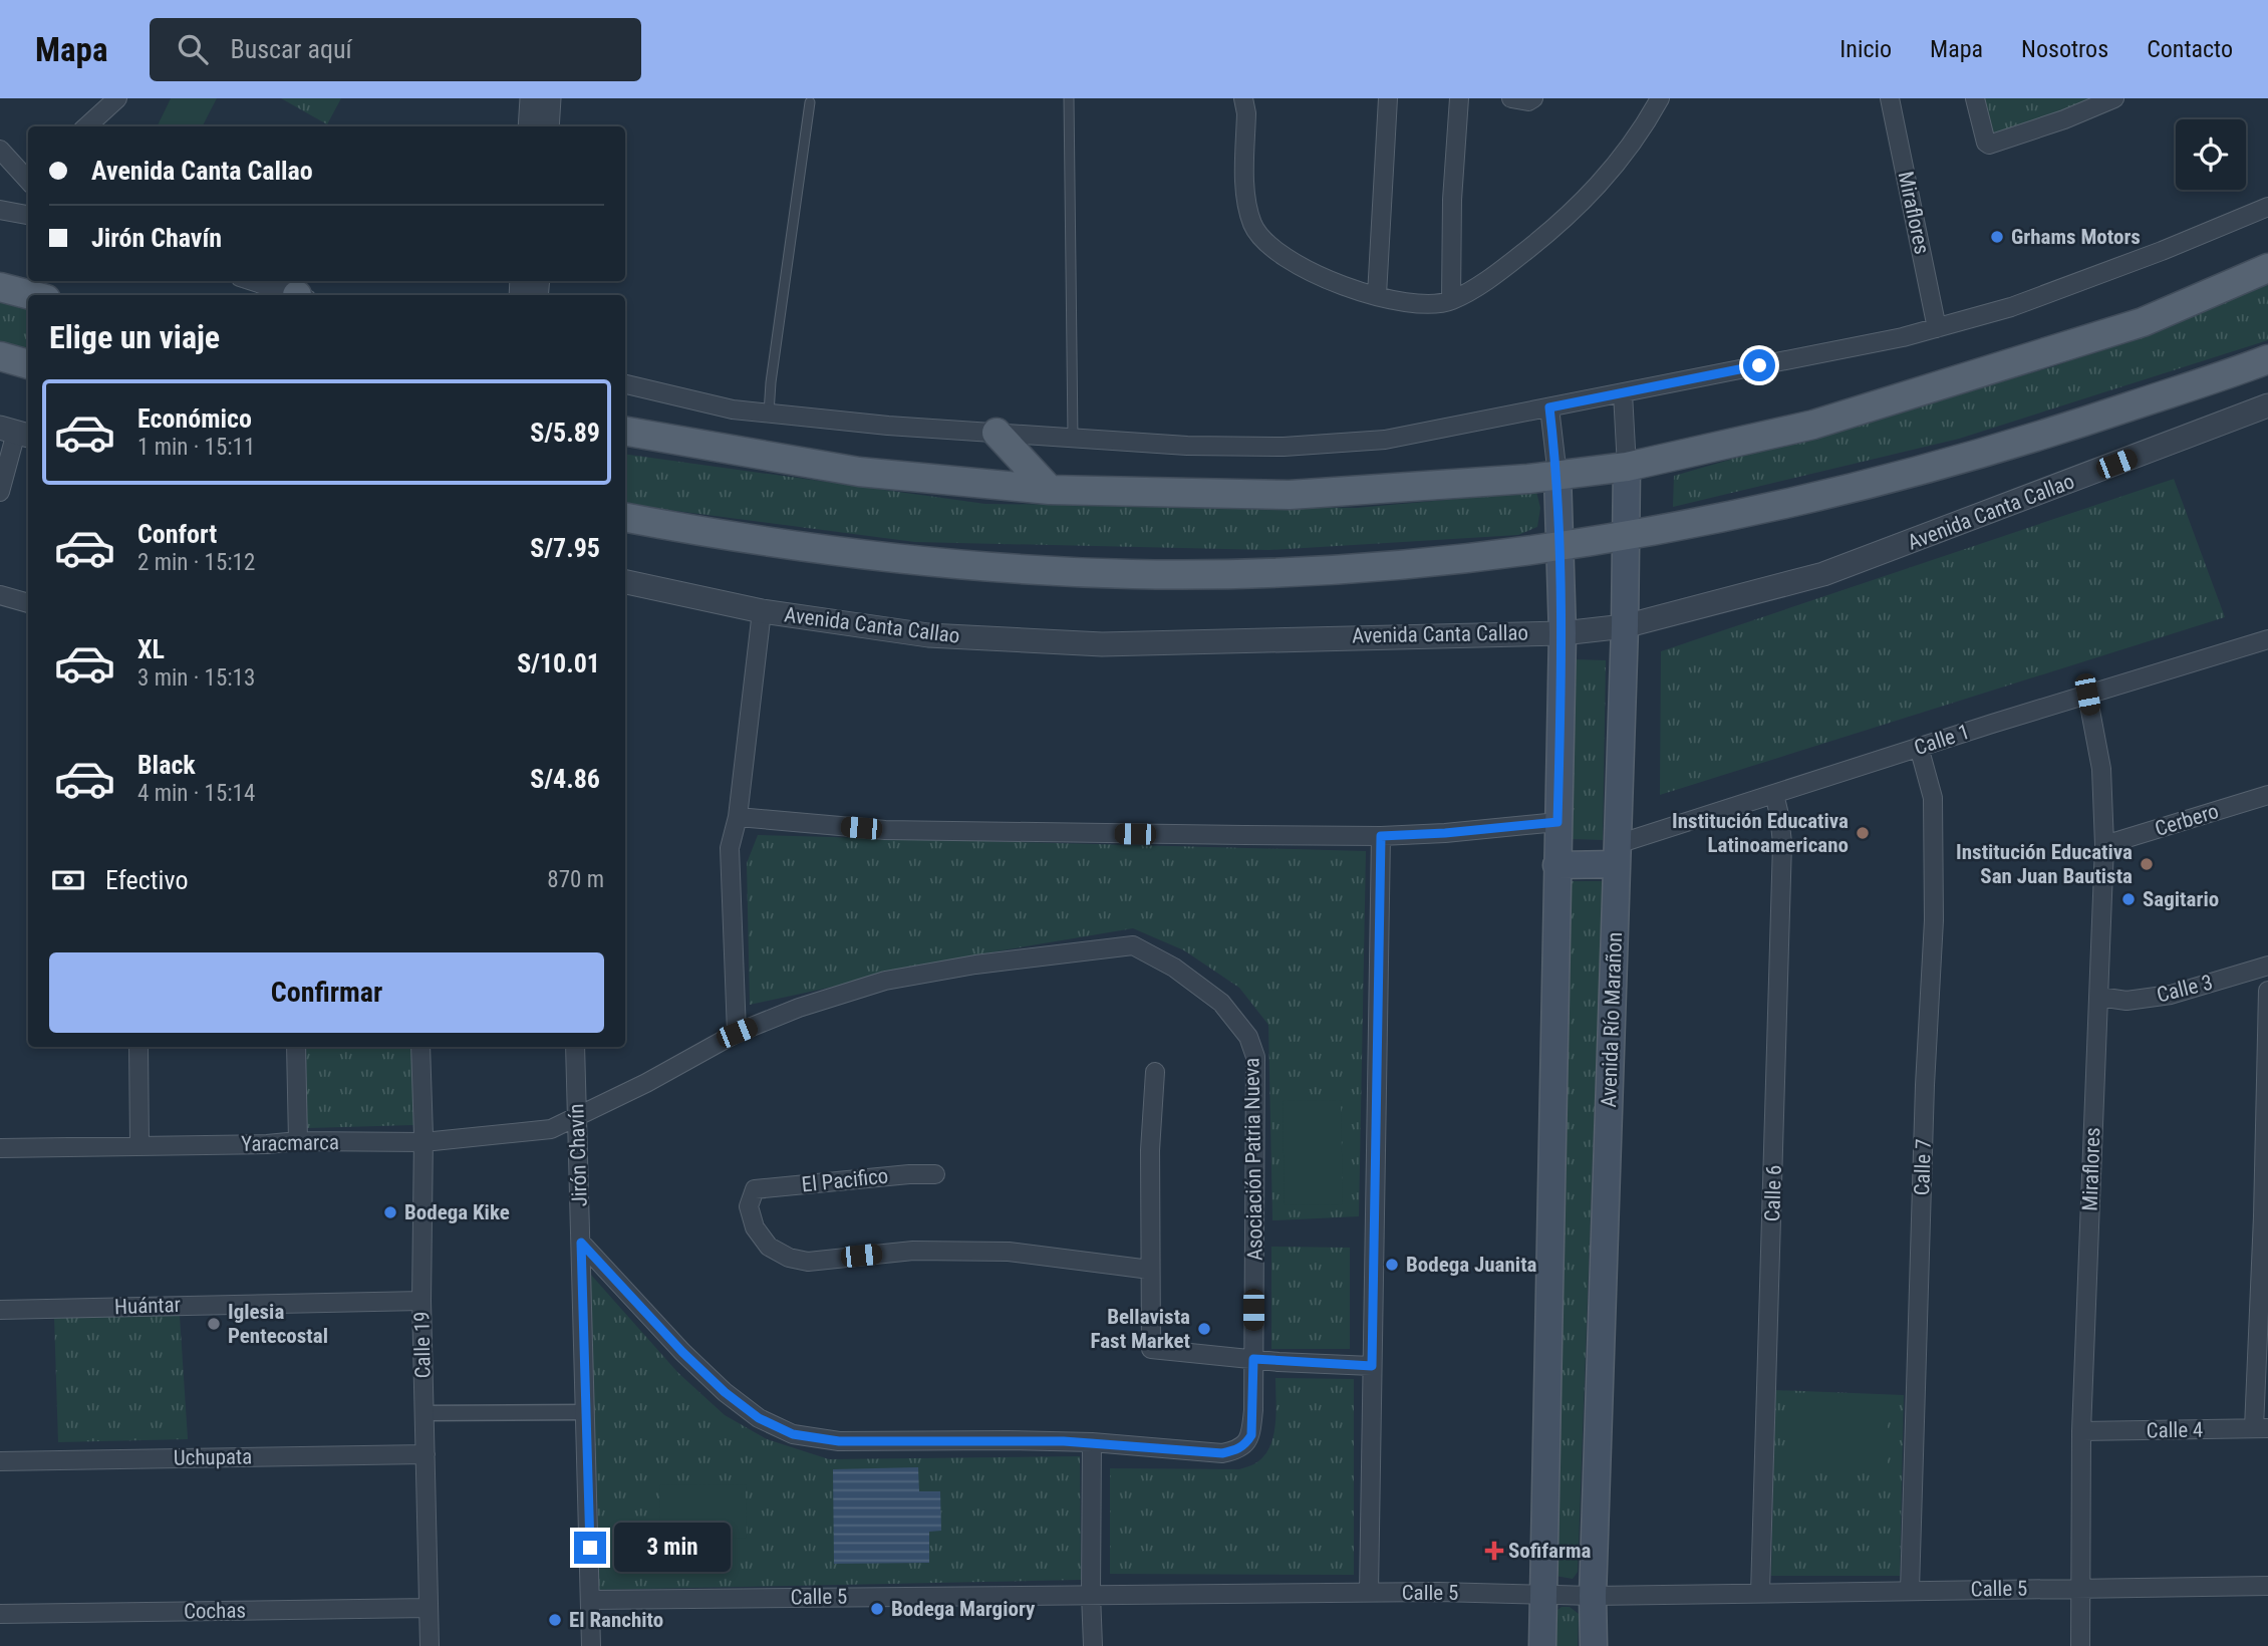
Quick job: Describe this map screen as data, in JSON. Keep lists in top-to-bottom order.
{
  "streets": {
    "main road": ["Avenida Río Marañon"],
    "street": [
      "Miraflores",
      "Avenida Canta Callao",
      "Calle 1",
      "Cerbero",
      "Calle 3",
      "Yaracmarca",
      "Jirón Chavín",
      "Asociación Patria Nueva",
      "Calle 7",
      "El Pacifico",
      "Calle 6",
      "Huántar",
      "Calle 19",
      "Calle 4",
      "Uchupata",
      "Calle 5",
      "Cochas"
    ]
  },
  "crossings": [
    ["Miraflores", "Calle 1"],
    ["Miraflores", "Cerbero"],
    ["Miraflores", "Calle 3"],
    ["Miraflores", "Calle 4"],
    ["Miraflores", "Calle 5"],
    ["Avenida Canta Callao", "Avenida Río Marañon"],
    ["Calle 1", "Avenida Río Marañon"],
    ["Calle 1", "Calle 7"],
    ["Calle 1", "Calle 6"],
    ["Avenida Río Marañon", "Calle 5"],
    ["Yaracmarca", "Jirón Chavín"],
    ["Yaracmarca", "Asociación Patria Nueva"],
    ["Yaracmarca", "Calle 19"],
    ["Jirón Chavín", "Asociación Patria Nueva"],
    ["Jirón Chavín", "Calle 5"],
    ["Calle 7", "Calle 5"],
    ["Calle 6", "Calle 5"],
    ["Huántar", "Calle 19"],
    ["Calle 19", "Uchupata"],
    ["Calle 19", "Cochas"]
  ],
  "places": {
    "other": [
      "Grhams Motors",
      "Institución Educativa Latinoamericano",
      "Institución Educativa San Juan Bautista",
      "Sagitario",
      "Bodega Kike",
      "Bodega Juanita",
      "Iglesia Pentecostal",
      "Bellavista Fast Market",
      "Bodega Margiory",
      "El Ranchito"
    ],
    "health": ["Sofifarma"]
  },
  "page": {
    "header": "Mapa",
    "search": "Buscar aquí",
    "nav": [
      "Inicio",
      "Mapa",
      "Nosotros",
      "Contacto"
    ],
    "banner": ["Avenida Canta Callao", "Jirón Chavín"],
    "heading": "Elige un viaje",
    "list": [
      {
        "name": "Económico",
        "note": "1 min · 15:11",
        "value": "S/5.89"
      },
      {
        "name": "Confort",
        "note": "2 min · 15:12",
        "value": "S/7.95"
      },
      {
        "name": "XL",
        "note": "3 min · 15:13",
        "value": "S/10.01"
      },
      {
        "name": "Black",
        "note": "4 min · 15:14",
        "value": "S/4.86"
      }
    ],
    "pay": ["Efectivo", "870 m"],
    "buttons": "Confirmar",
    "bubble": "3 min"
  }
}
